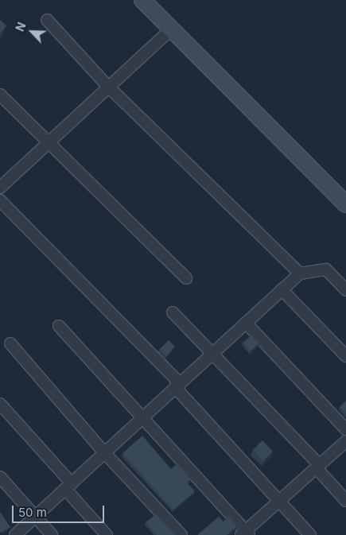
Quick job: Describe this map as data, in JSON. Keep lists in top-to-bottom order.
{
  "scale_bar": "50 m",
  "north": "top left"
}
